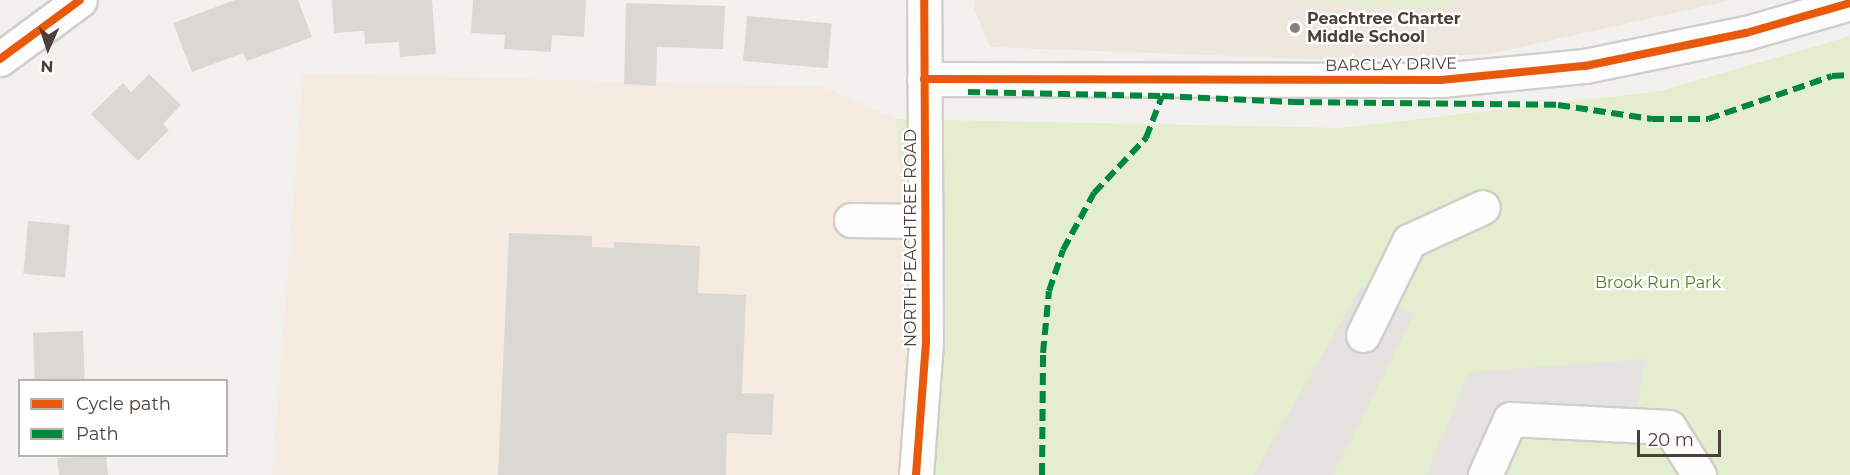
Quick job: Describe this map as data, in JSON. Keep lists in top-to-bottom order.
{
  "streets": {
    "street": ["BARCLAY DRIVE", "NORTH PEACHTREE ROAD"]
  },
  "crossings": [
    ["BARCLAY DRIVE", "NORTH PEACHTREE ROAD"]
  ],
  "parks": ["Brook Run Park"],
  "places": ["Peachtree Charter Middle School"],
  "legend": ["Cycle path", "Path"],
  "scale_bar": "20 m",
  "north": "bottom"
}
